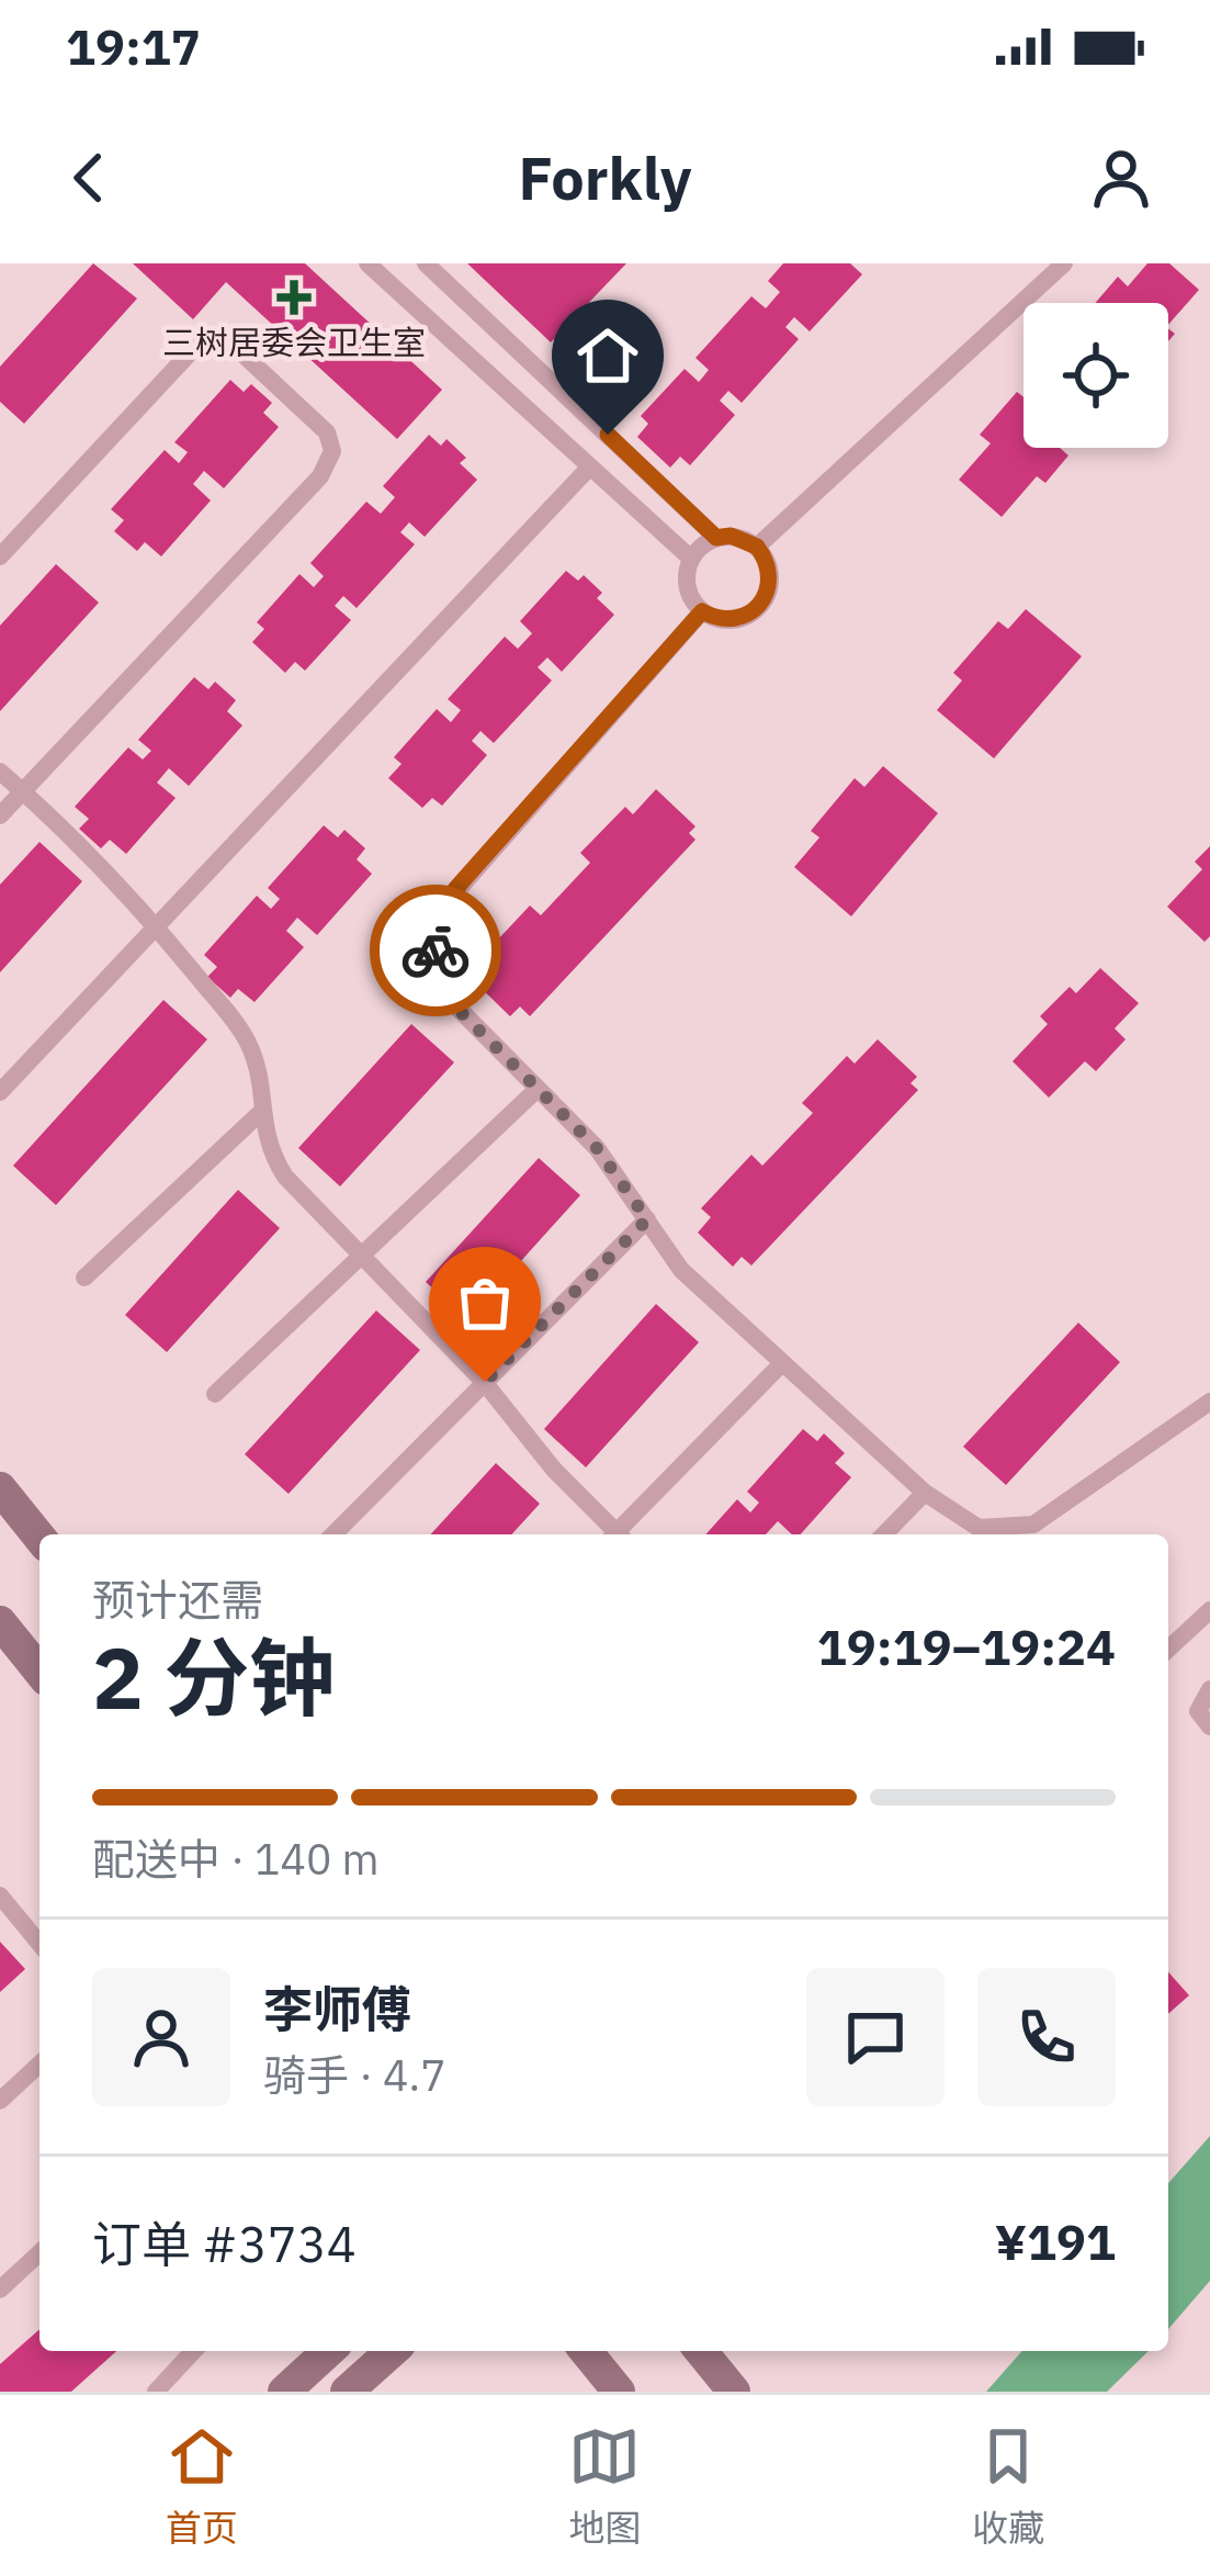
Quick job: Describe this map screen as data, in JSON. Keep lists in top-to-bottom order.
{
  "places": {
    "health": ["三树居委会卫生室"]
  },
  "page": {
    "status": "19:17",
    "header": "Forkly",
    "heading": ["2 分钟", "预计还需", "19:19–19:24"],
    "panel": [
      "李师傅",
      "骑手 · 4.7",
      "订单 #3734",
      "¥191"
    ],
    "bar": "配送中 · 140 m",
    "tabs": ["首页", "地图", "收藏"]
  }
}
